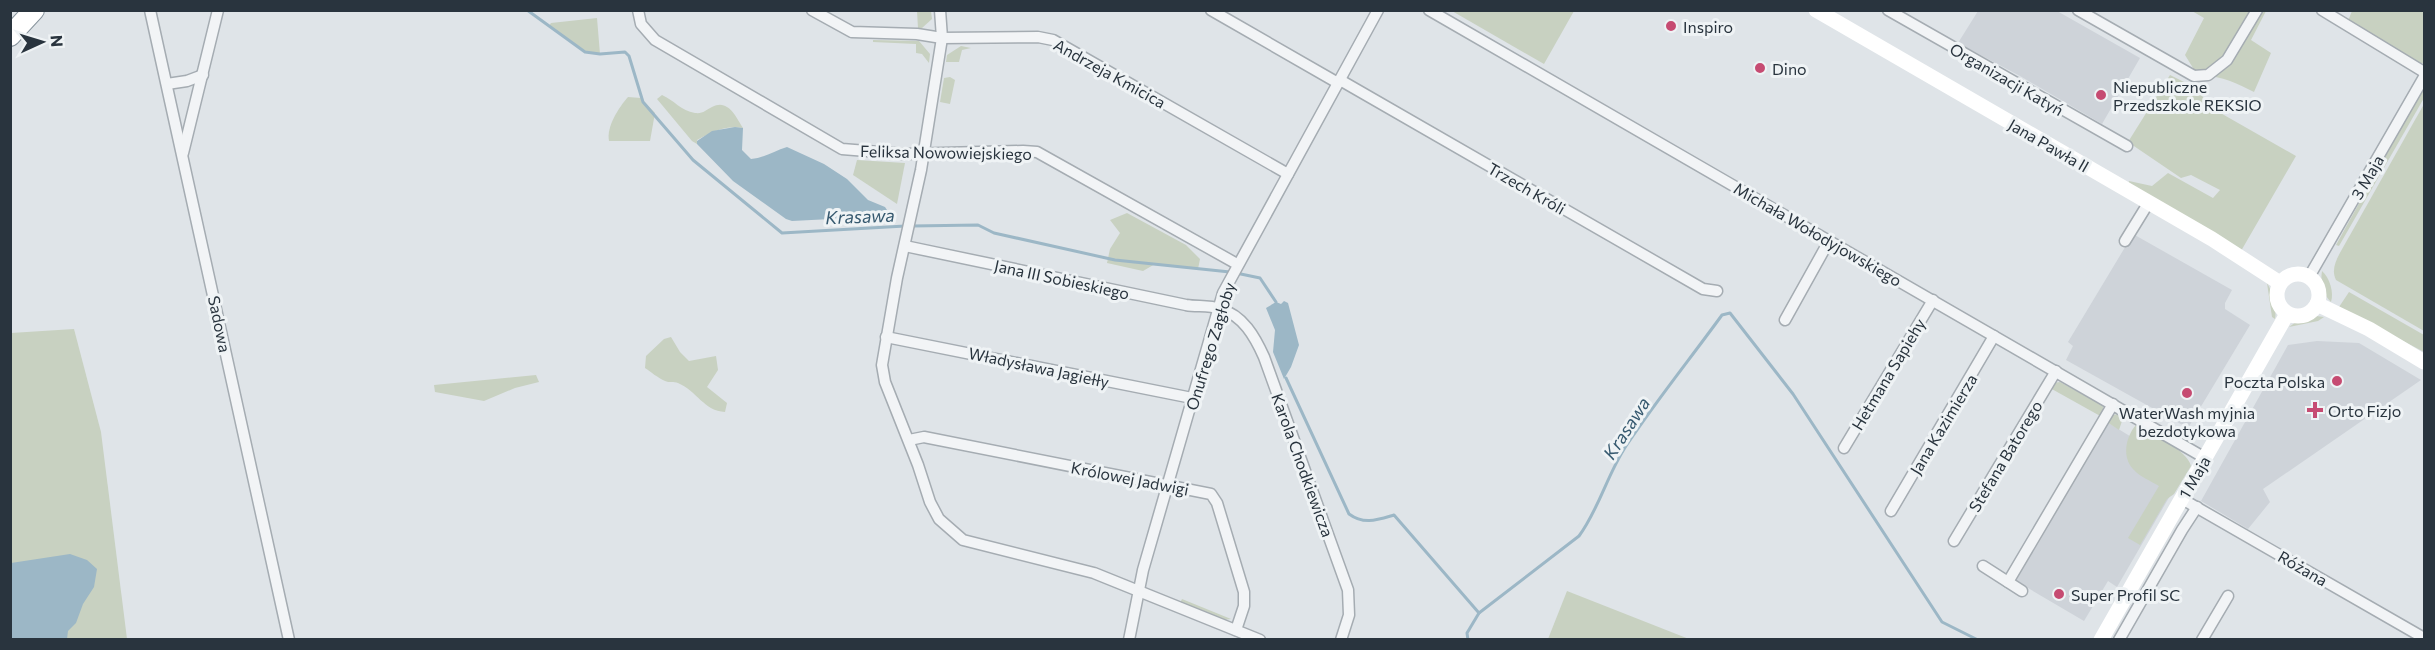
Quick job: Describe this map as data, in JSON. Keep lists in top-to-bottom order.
{
  "streets": {
    "main road": ["Jana Pawła II", "1 Maja"],
    "street": [
      "Andrzeja Kmicica",
      "Organizacji Katyń",
      "Feliksa Nowowiejskiego",
      "3 Maja",
      "Trzech Króli",
      "Michała Wołodyjowskiego",
      "Jana III Sobieskiego",
      "Sadowa",
      "Onufrego Zagłoby",
      "Władysława Jagiełły",
      "Hetmana Sapiehy",
      "Jana Kazimierza",
      "Stefana Batorego",
      "Karola Chodkiewicza",
      "Królowej Jadwigi",
      "Różana"
    ]
  },
  "crossings": [
    ["Andrzeja Kmicica", "Onufrego Zagłoby"],
    ["Jana Pawła II", "3 Maja"],
    ["Jana Pawła II", "1 Maja"],
    ["Feliksa Nowowiejskiego", "Onufrego Zagłoby"],
    ["3 Maja", "1 Maja"],
    ["Trzech Króli", "Onufrego Zagłoby"],
    ["Michała Wołodyjowskiego", "Hetmana Sapiehy"],
    ["Michała Wołodyjowskiego", "Jana Kazimierza"],
    ["Michała Wołodyjowskiego", "Stefana Batorego"],
    ["Michała Wołodyjowskiego", "1 Maja"],
    ["Jana III Sobieskiego", "Onufrego Zagłoby"],
    ["Jana III Sobieskiego", "Karola Chodkiewicza"],
    ["Onufrego Zagłoby", "Władysława Jagiełły"],
    ["Onufrego Zagłoby", "Karola Chodkiewicza"],
    ["Onufrego Zagłoby", "Królowej Jadwigi"],
    ["1 Maja", "Różana"]
  ],
  "water": ["Krasawa"],
  "places": {
    "other": [
      "Inspiro",
      "Dino",
      "Niepubliczne Przedszkole REKSIO",
      "Poczta Polska",
      "WaterWash myjnia bezdotykowa",
      "Super Profil SC"
    ],
    "health": ["Orto Fizjo"]
  },
  "north": "right"
}
